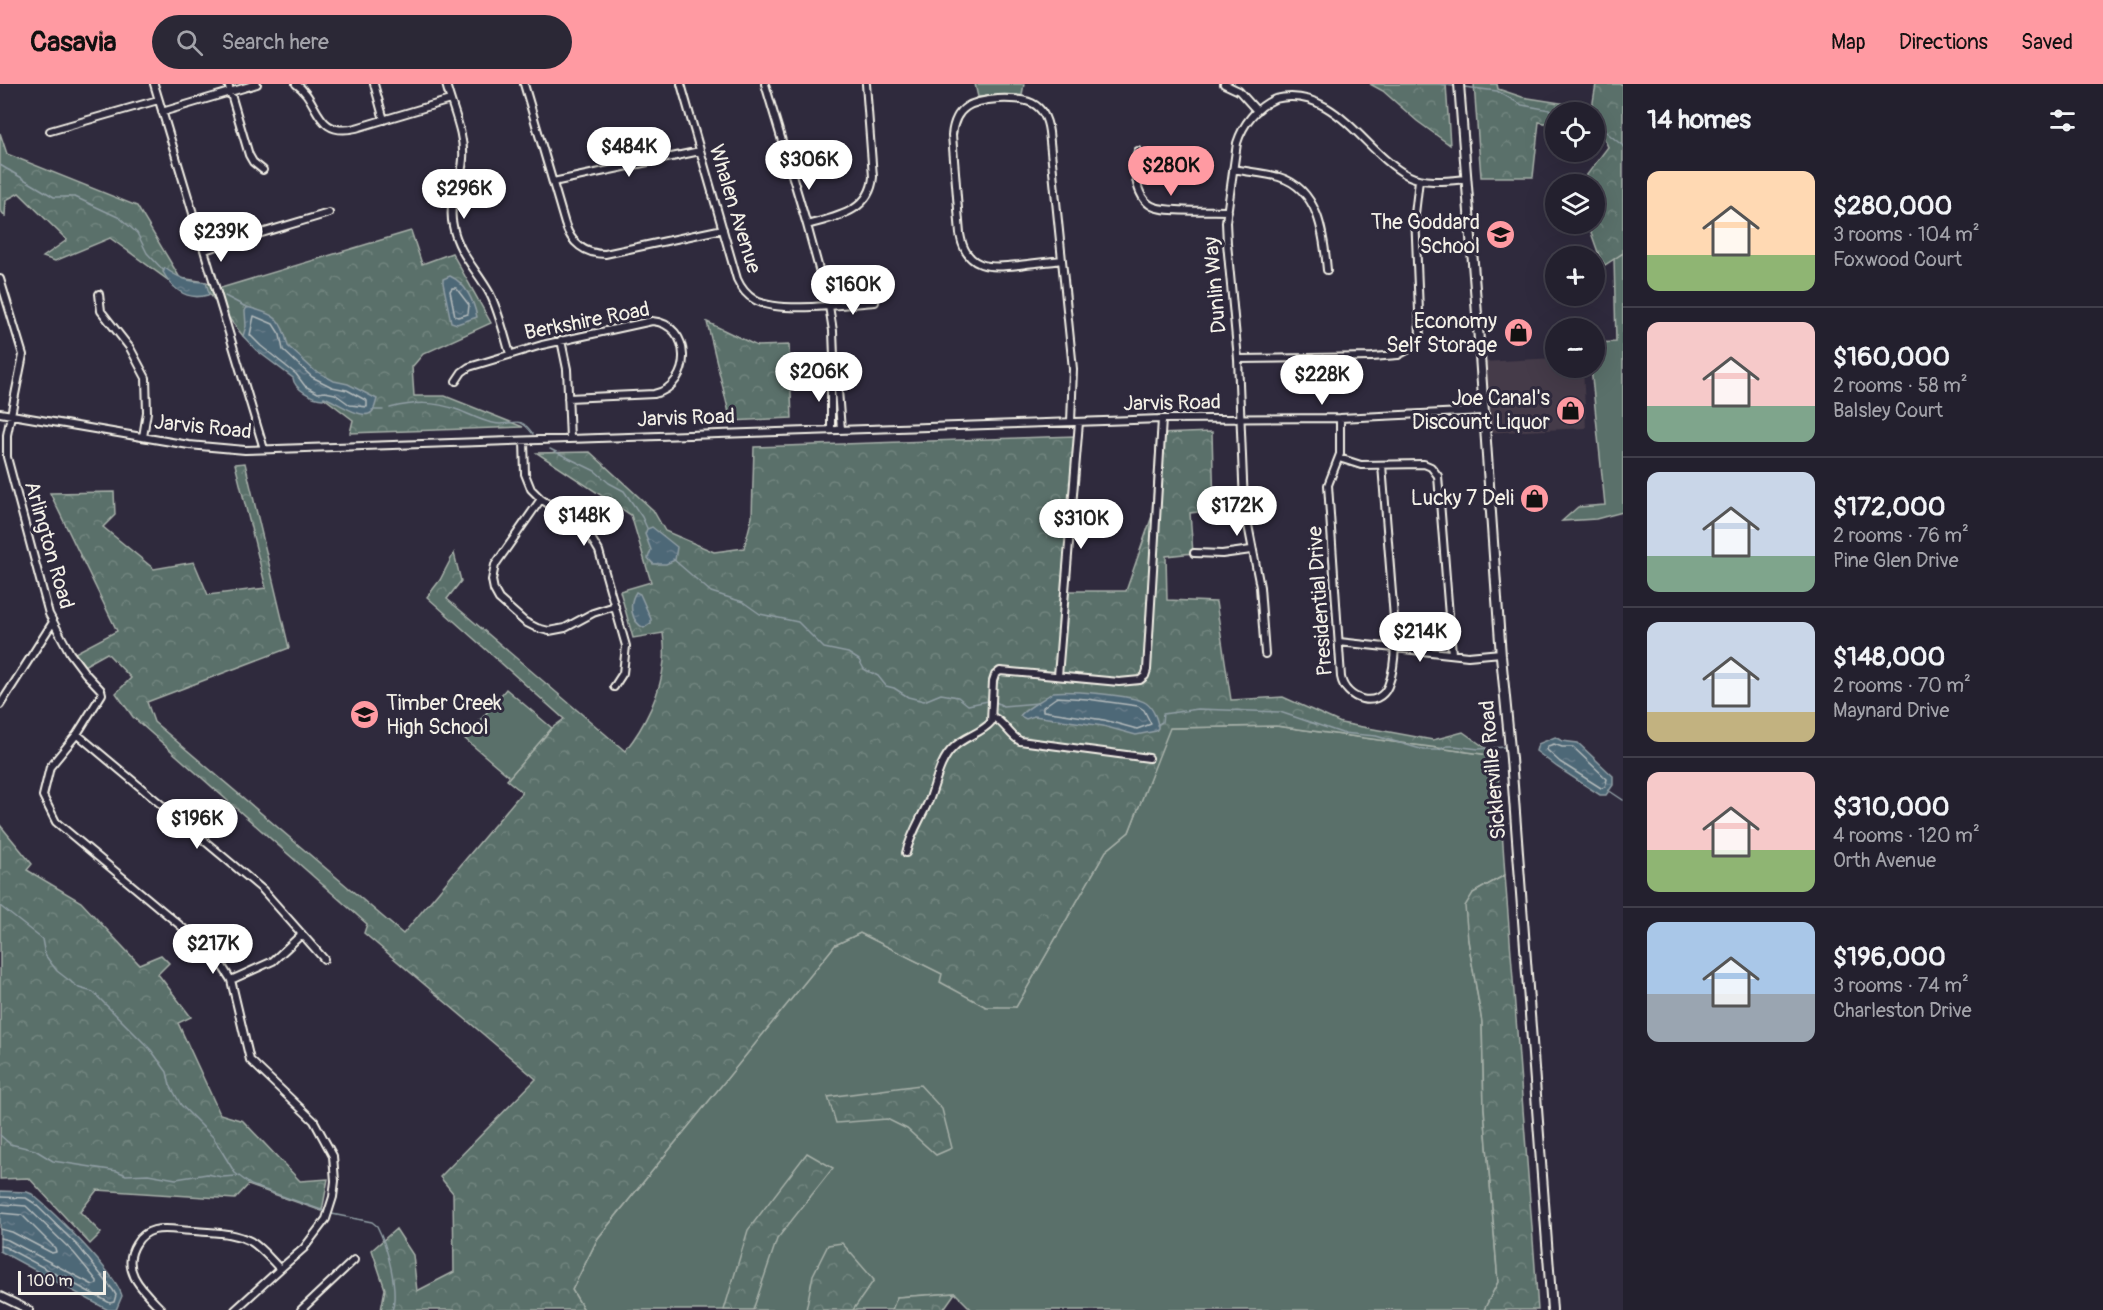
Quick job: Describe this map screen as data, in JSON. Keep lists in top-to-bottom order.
{
  "streets": {
    "main road": ["Sicklerville Road"],
    "street": [
      "Whalen Avenue",
      "Dunlin Way",
      "Berkshire Road",
      "Jarvis Road",
      "Arlington Road",
      "Presidential Drive"
    ]
  },
  "crossings": [
    ["Dunlin Way", "Jarvis Road"],
    ["Dunlin Way", "Sicklerville Road"],
    ["Jarvis Road", "Arlington Road"],
    ["Jarvis Road", "Presidential Drive"],
    ["Jarvis Road", "Sicklerville Road"]
  ],
  "places": {
    "school or university": ["The Goddard School", "Timber Creek High School"],
    "shop": ["Economy Self Storage", "Joe Canal's Discount Liquor", "Lucky 7 Deli"]
  },
  "scale_bar": "100 m",
  "page": {
    "header": "Casavia",
    "search": "Search here",
    "nav": ["Map", "Directions", "Saved"],
    "heading": "14 homes",
    "map_buttons": ["+", "−"],
    "price": [
      "$484K",
      "$306K",
      "$280K",
      "$296K",
      "$239K",
      "$160K",
      "$206K",
      "$228K",
      "$172K",
      "$148K",
      "$310K",
      "$214K",
      "$196K",
      "$217K"
    ],
    "list": [
      {
        "name": "$280,000",
        "note": "3 rooms · 104 m² · Foxwood Court"
      },
      {
        "name": "$160,000",
        "note": "2 rooms · 58 m² · Balsley Court"
      },
      {
        "name": "$172,000",
        "note": "2 rooms · 76 m² · Pine Glen Drive"
      },
      {
        "name": "$148,000",
        "note": "2 rooms · 70 m² · Maynard Drive"
      },
      {
        "name": "$310,000",
        "note": "4 rooms · 120 m² · Orth Avenue"
      },
      {
        "name": "$196,000",
        "note": "3 rooms · 74 m² · Charleston Drive"
      }
    ],
    "scale": "100 m"
  }
}
